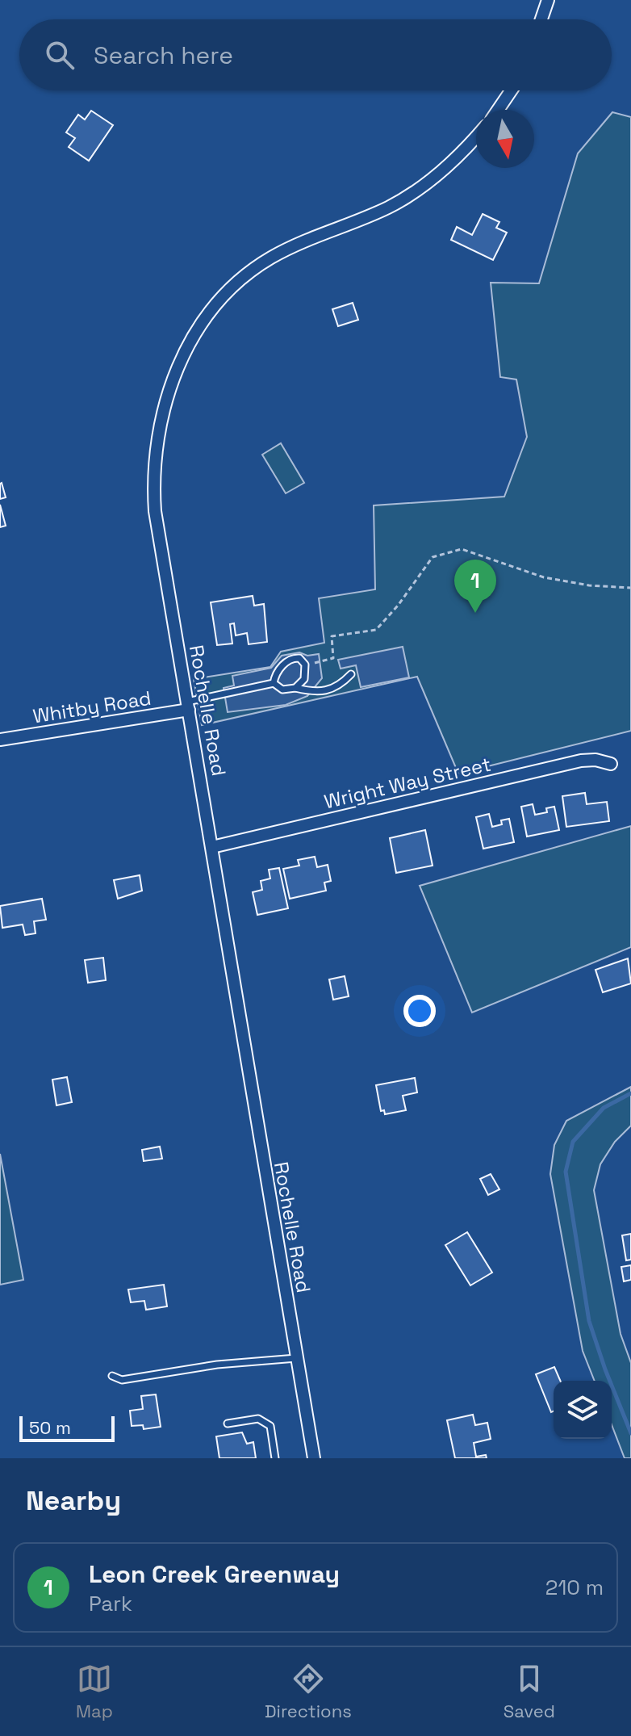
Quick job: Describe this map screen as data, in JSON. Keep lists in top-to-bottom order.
{
  "streets": {
    "street": ["Whitby Road", "Rochelle Road", "Wright Way Street"]
  },
  "crossings": [
    ["Whitby Road", "Rochelle Road"],
    ["Rochelle Road", "Wright Way Street"]
  ],
  "scale_bar": "50 m",
  "north": "bottom",
  "page": {
    "search": "Search here",
    "pins": "1",
    "scale": "50 m",
    "heading": "Nearby",
    "list": [
      {
        "mark": "1",
        "name": "Leon Creek Greenway",
        "note": "Park",
        "value": "210 m"
      }
    ],
    "nav": ["Map", "Directions", "Saved"]
  }
}
